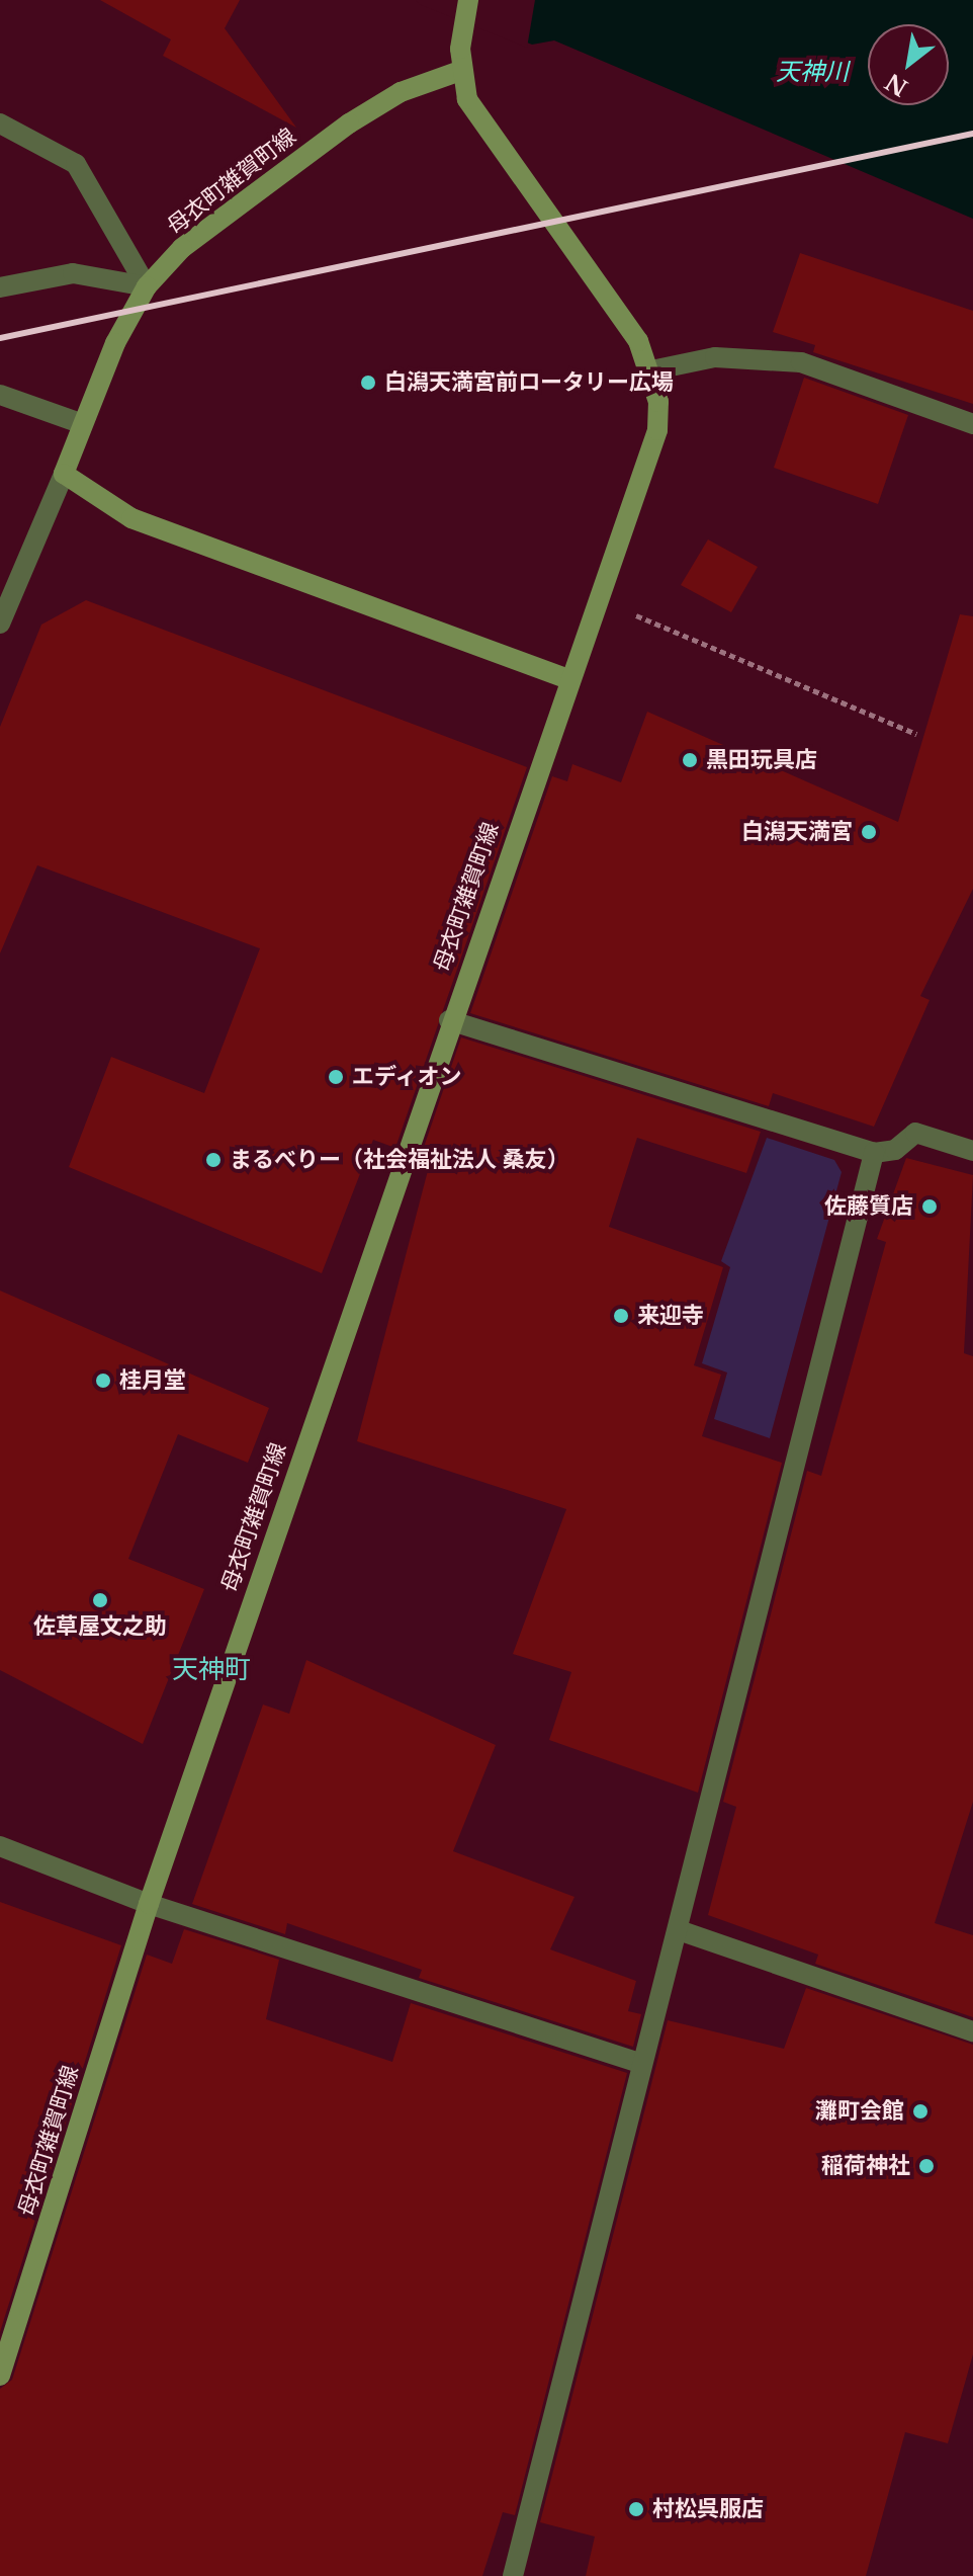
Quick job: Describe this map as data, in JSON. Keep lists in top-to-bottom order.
{
  "streets": {
    "main road": ["母衣町雑賀町線"]
  },
  "districts": ["天神町"],
  "water": ["天神川"],
  "places": [
    "白潟天満宮前ロータリー広場",
    "黒田玩具店",
    "白潟天満宮",
    "エディオン",
    "まるべりー（社会福祉法人 桑友）",
    "佐藤質店",
    "来迎寺",
    "桂月堂",
    "佐草屋文之助",
    "灘町会館",
    "稲荷神社",
    "村松呉服店"
  ],
  "north": "bottom left"
}
